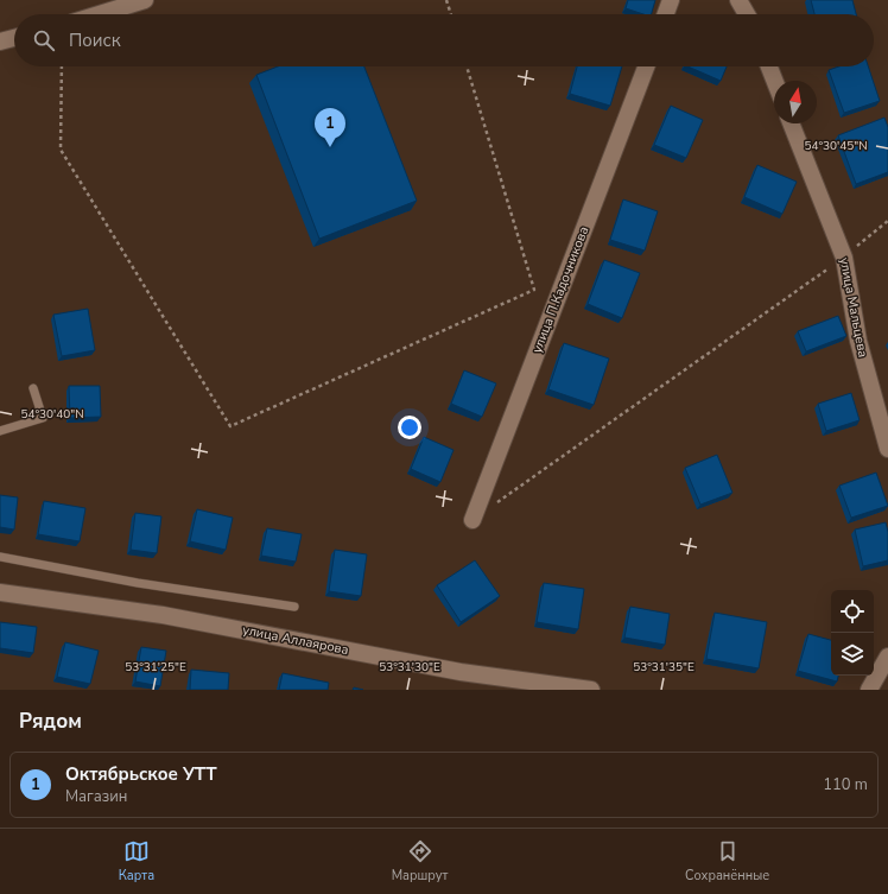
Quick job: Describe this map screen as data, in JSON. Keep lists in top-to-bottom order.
{
  "streets": {
    "street": ["улица П.Кадочникова", "улица Мальцева", "улица Аллаярова"]
  },
  "north": "top",
  "page": {
    "search": "Поиск",
    "pins": "1",
    "heading": "Рядом",
    "list": [
      {
        "mark": "1",
        "name": "Октябрьское УТТ",
        "note": "Магазин",
        "value": "110 m"
      }
    ],
    "nav": ["Карта", "Маршрут", "Сохранённые"]
  },
  "coordinates": [
    "54°30'45\"N",
    "54°30'40\"N",
    "53°31'25\"E",
    "53°31'30\"E",
    "53°31'35\"E"
  ]
}
